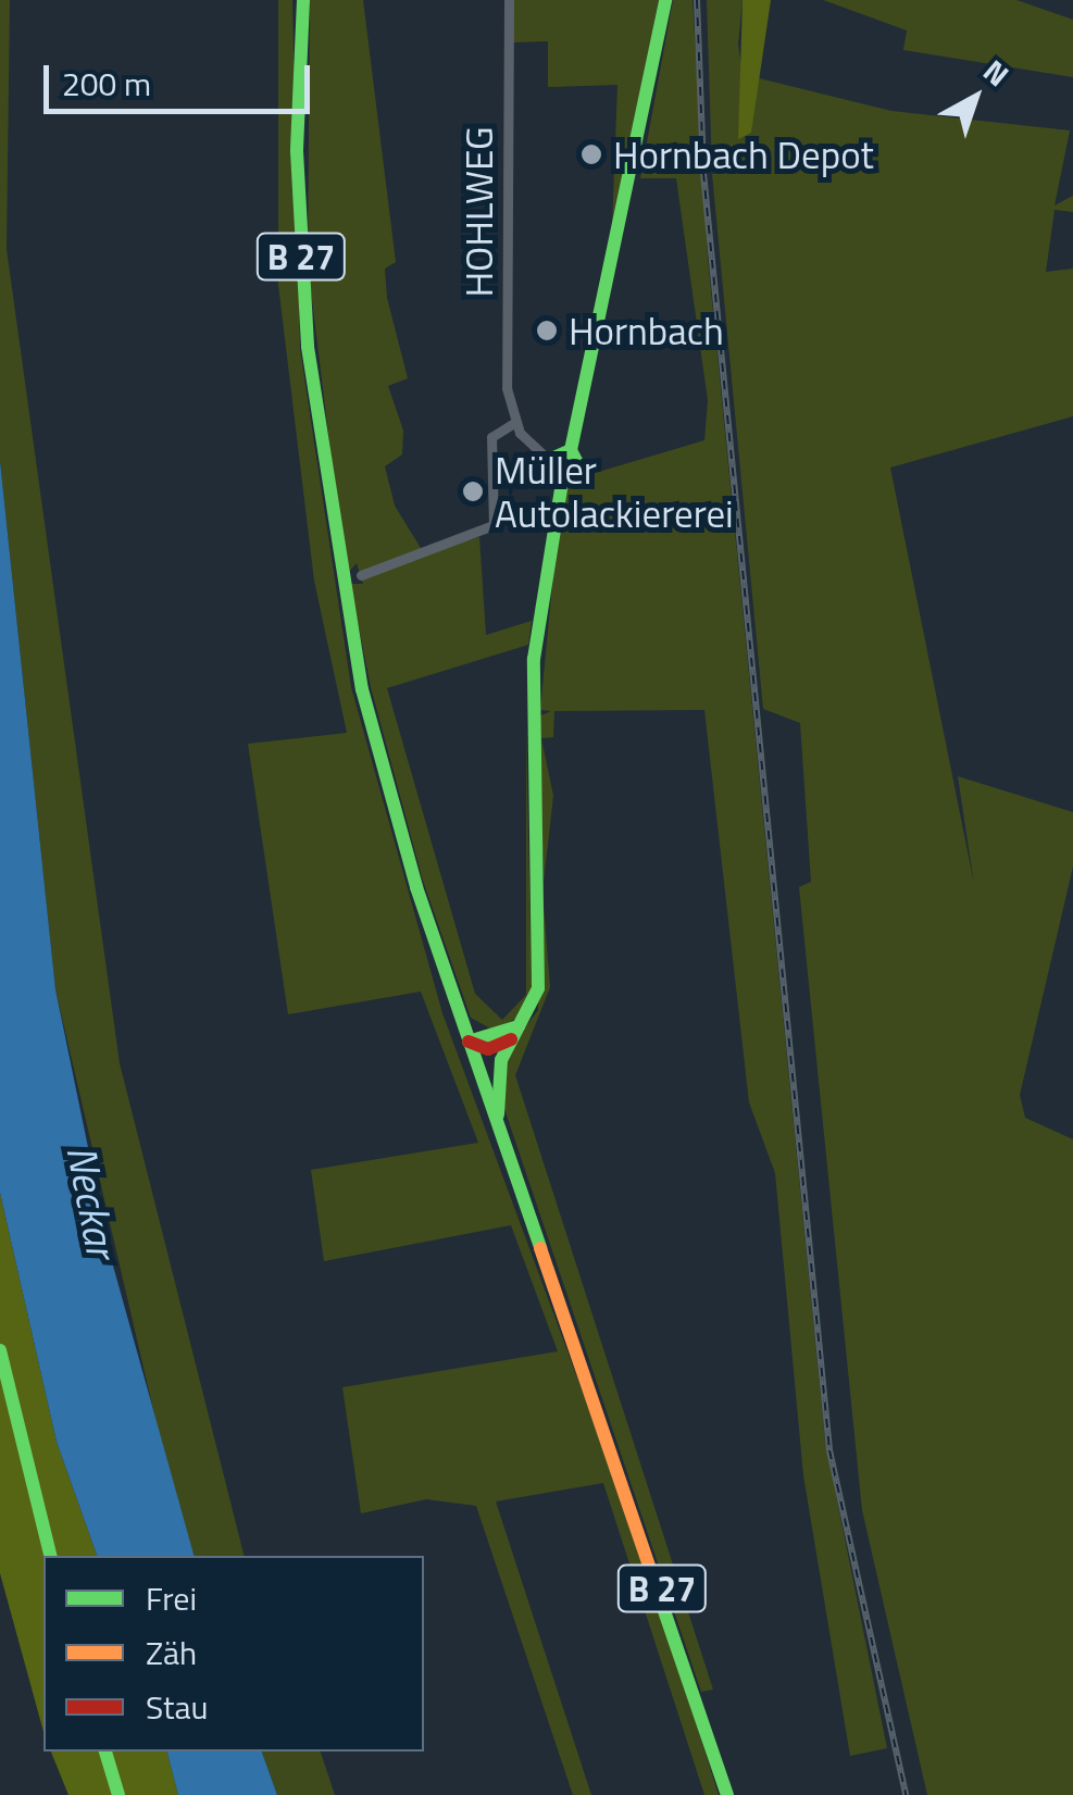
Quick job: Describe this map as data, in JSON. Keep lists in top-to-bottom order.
{
  "streets": {
    "main road": ["B 27"],
    "street": ["HOHLWEG"]
  },
  "water": ["Neckar"],
  "places": ["Hornbach Depot", "Hornbach", "Müller Autolackiererei"],
  "legend": ["Frei", "Zäh", "Stau"],
  "scale_bar": "200 m",
  "north": "top right"
}
